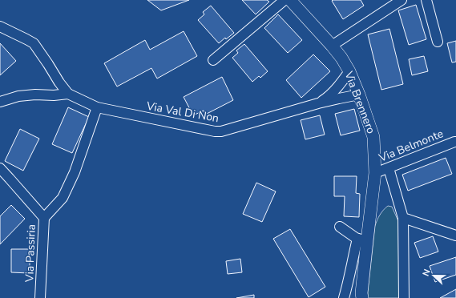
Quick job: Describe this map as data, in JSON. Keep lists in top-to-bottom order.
{
  "streets": {
    "street": [
      "Via Brennero",
      "Via Val Di Non",
      "Via Belmonte",
      "Via Passiria"
    ]
  },
  "crossings": [
    ["Via Brennero", "Via Val Di Non"],
    ["Via Brennero", "Via Belmonte"]
  ],
  "north": "left"
}
